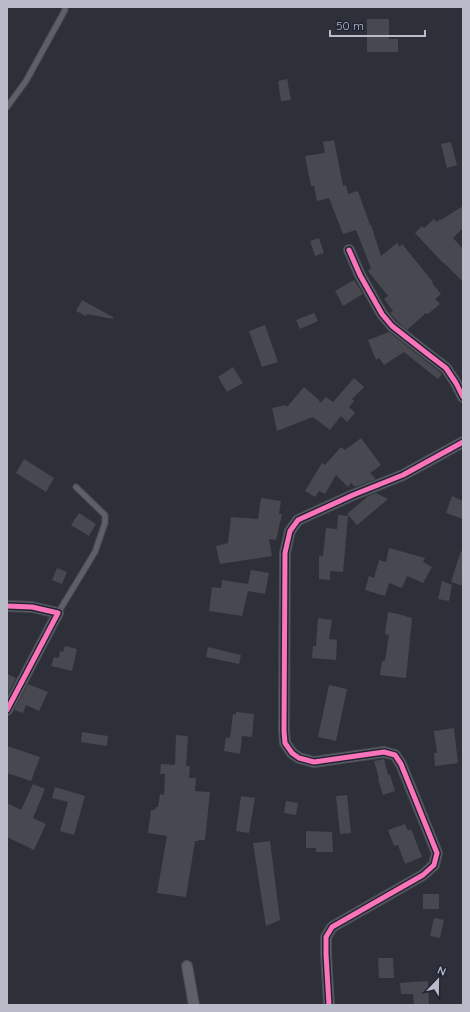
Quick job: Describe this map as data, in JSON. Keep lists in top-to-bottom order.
{
  "scale_bar": "50 m",
  "north": "top"
}
